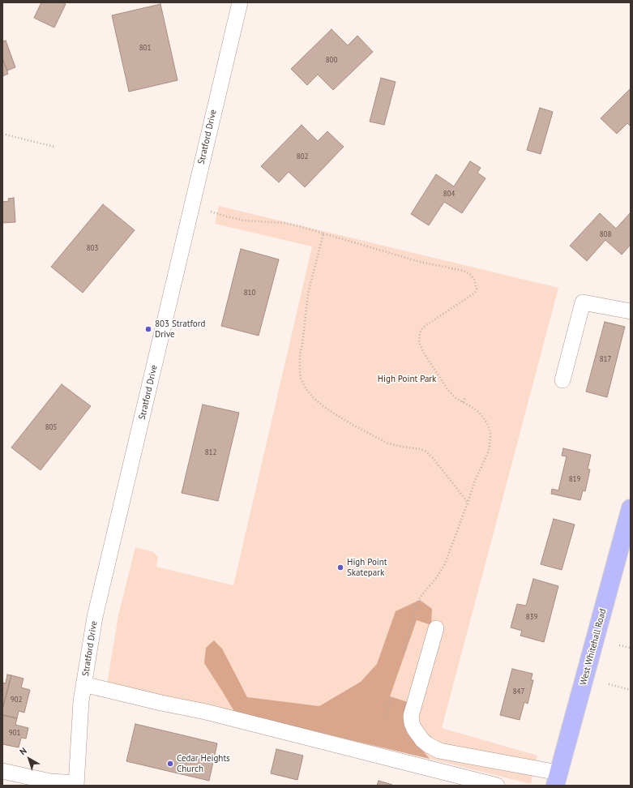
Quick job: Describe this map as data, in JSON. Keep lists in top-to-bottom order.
{
  "streets": {
    "main road": ["West Whitehall Road"],
    "street": ["Stratford Drive"]
  },
  "parks": ["High Point Park"],
  "places": ["803 Stratford Drive", "High Point Skatepark", "Cedar Heights Church"],
  "house_numbers": [
    "801",
    "800",
    "802",
    "804",
    "808",
    "803",
    "810",
    "817",
    "805",
    "812",
    "819",
    "839",
    "847",
    "902",
    "901"
  ],
  "north": "top left"
}
